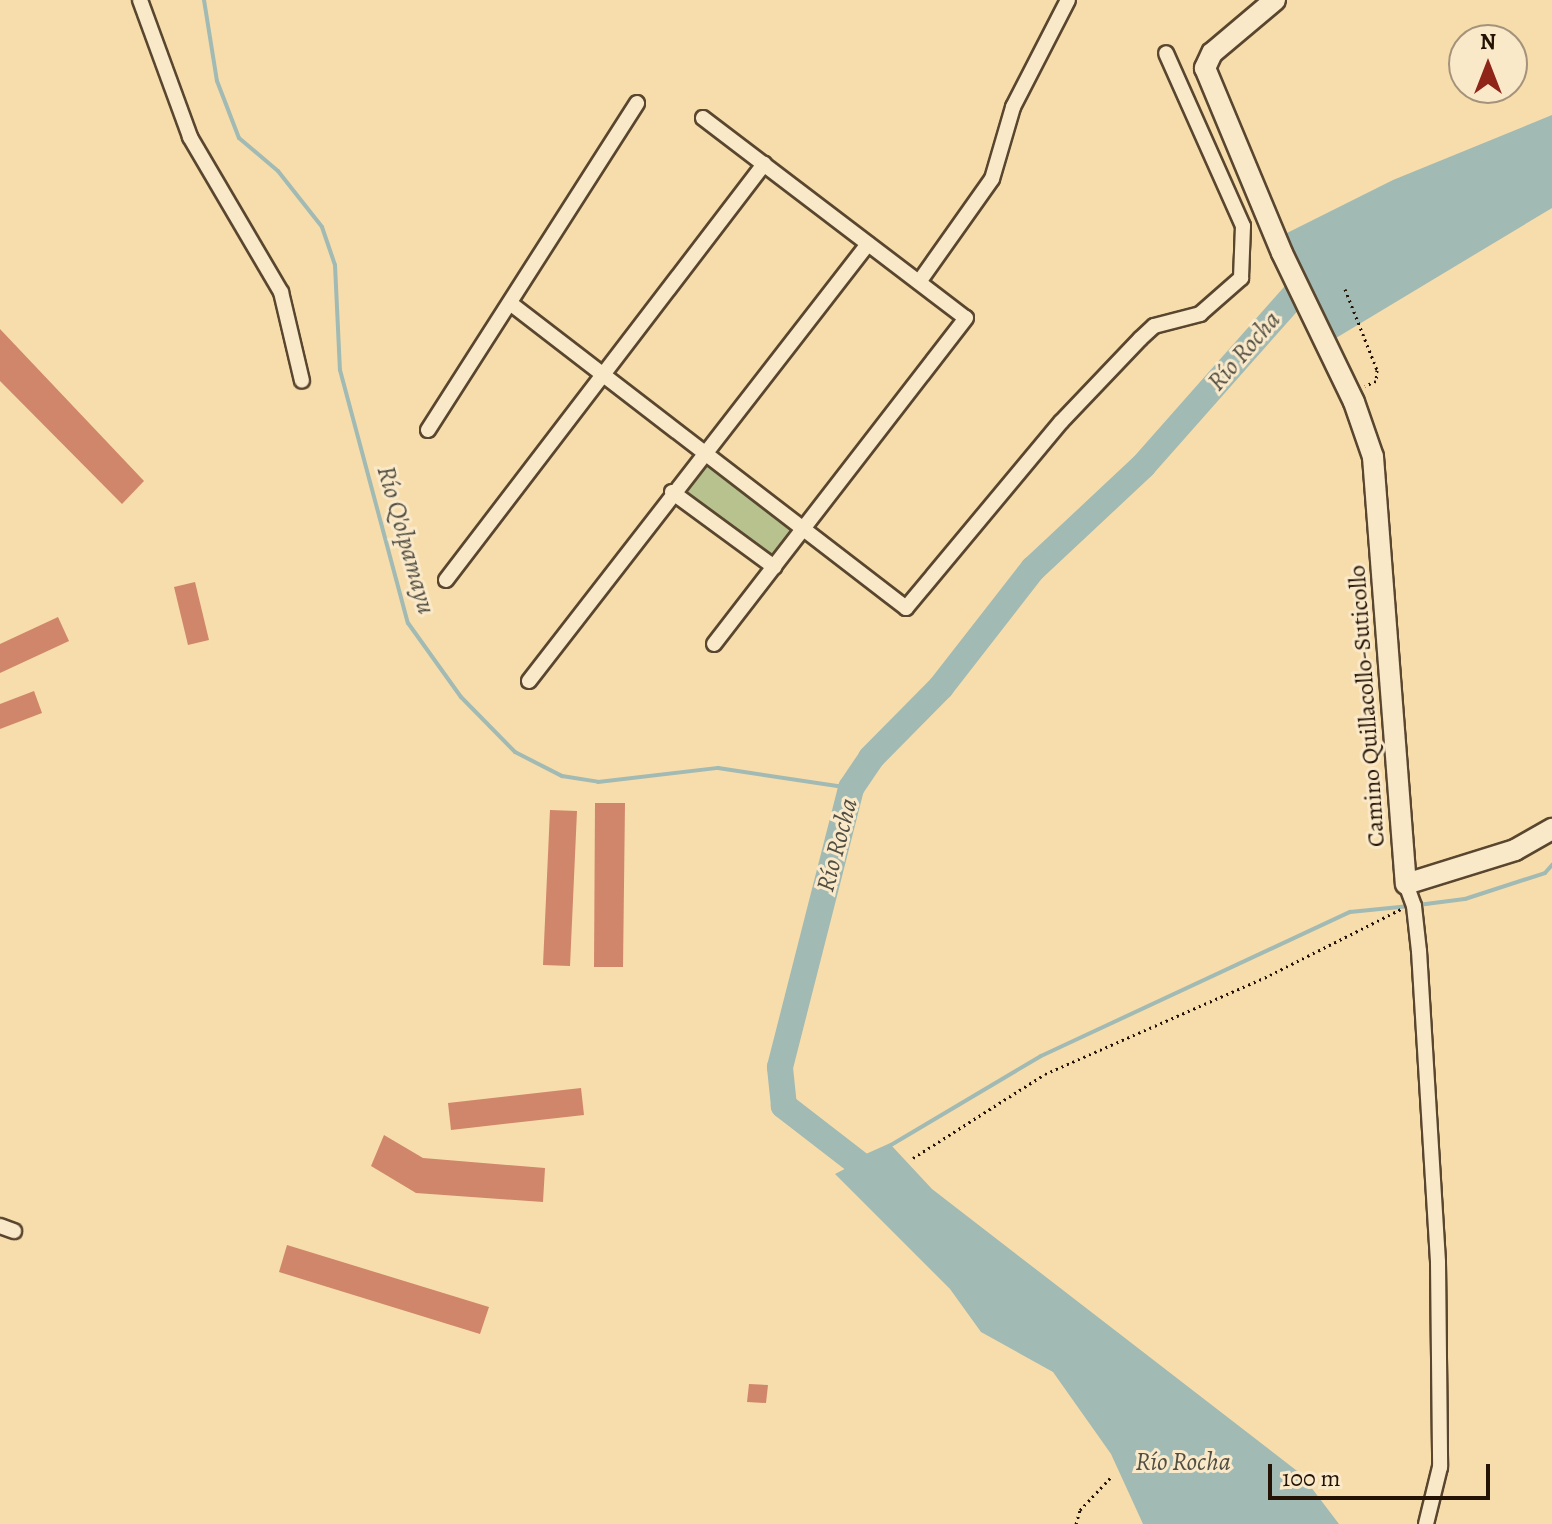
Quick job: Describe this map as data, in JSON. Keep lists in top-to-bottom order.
{
  "streets": {
    "main road": ["Camino Quillacollo-Suticollo"]
  },
  "water": ["Río Rocha", "Río Q'olpamayu"],
  "scale_bar": "100 m",
  "north": "top"
}
